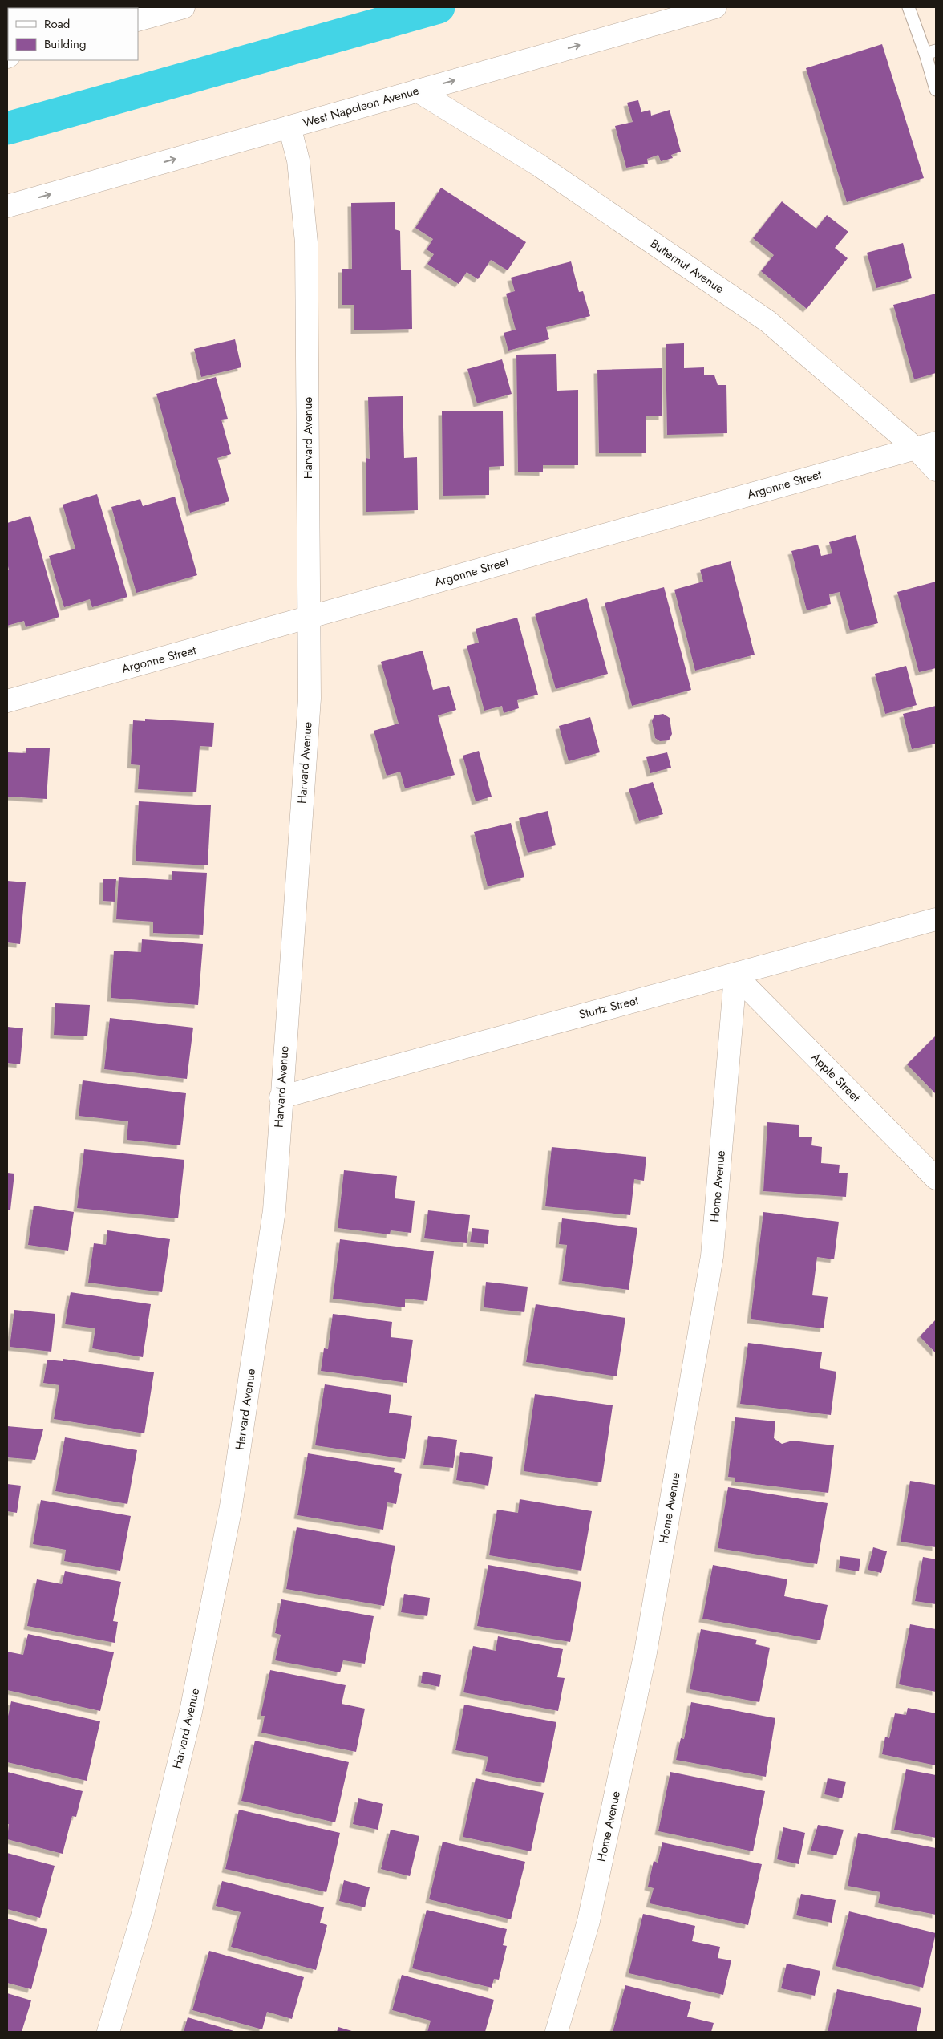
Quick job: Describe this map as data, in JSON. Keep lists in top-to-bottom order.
{
  "streets": {
    "street": [
      "West Napoleon Avenue",
      "Butternut Avenue",
      "Harvard Avenue",
      "Argonne Street",
      "Sturtz Street",
      "Apple Street",
      "Home Avenue"
    ]
  },
  "crossings": [
    ["West Napoleon Avenue", "Butternut Avenue"],
    ["West Napoleon Avenue", "Harvard Avenue"],
    ["Butternut Avenue", "Argonne Street"],
    ["Harvard Avenue", "Argonne Street"],
    ["Harvard Avenue", "Sturtz Street"],
    ["Sturtz Street", "Apple Street"],
    ["Sturtz Street", "Home Avenue"],
    ["Apple Street", "Home Avenue"]
  ],
  "one_way": ["West Napoleon Avenue"],
  "legend": ["Road", "Building"]
}
